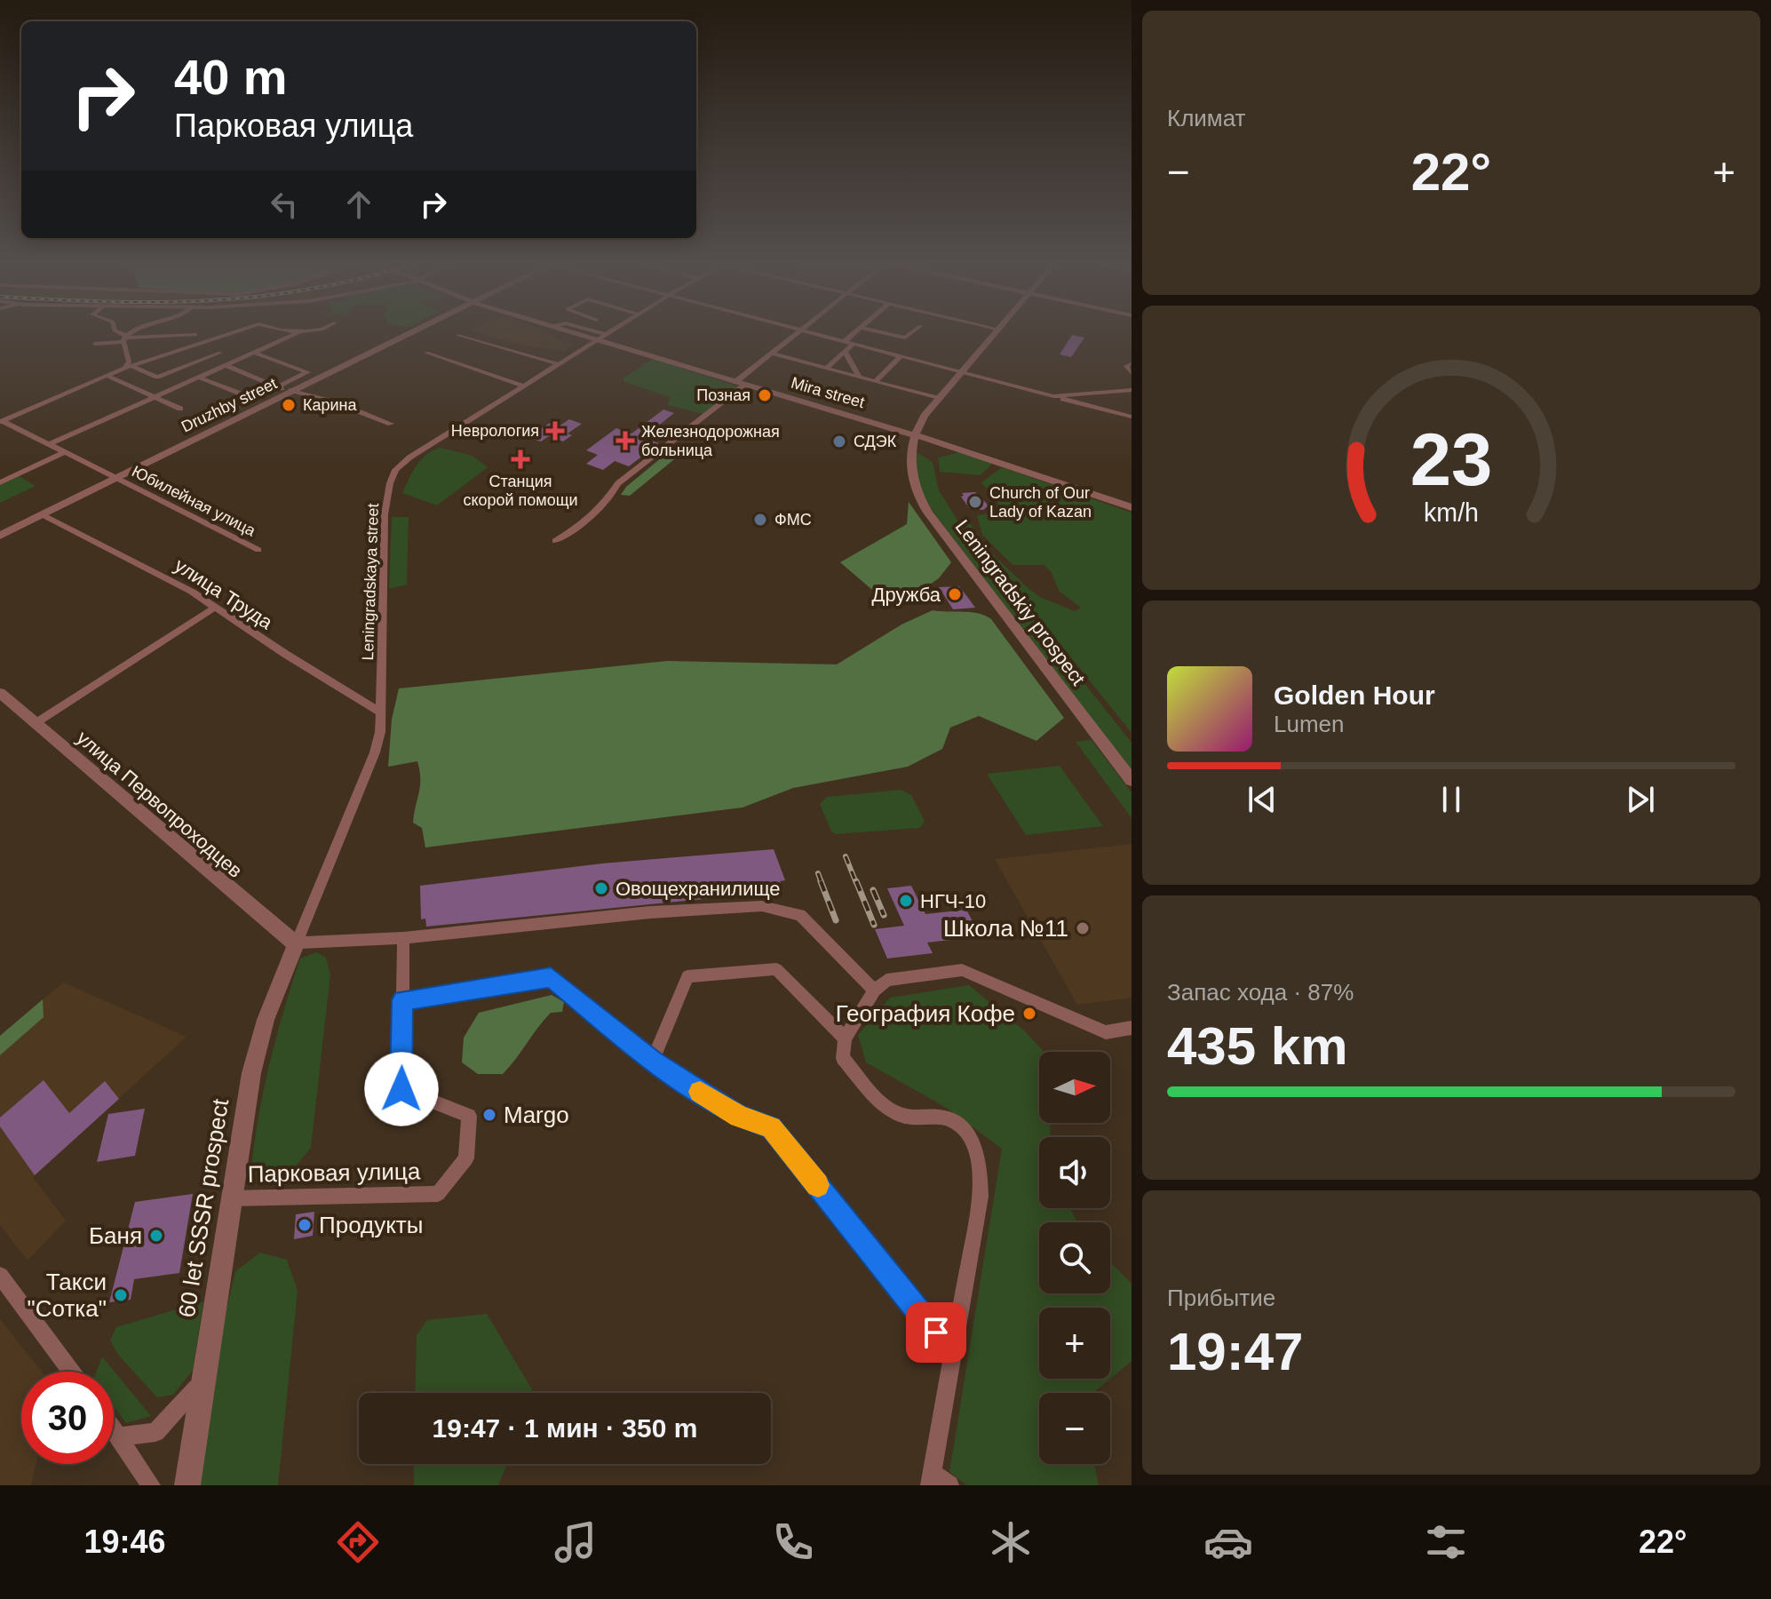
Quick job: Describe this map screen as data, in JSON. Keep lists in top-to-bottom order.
{
  "streets": {
    "street": [
      "Mira street",
      "Druzhby street",
      "Юбилейная улица",
      "Leningradskaya street",
      "улица Труда",
      "Leningradskiy prospect",
      "улица Первопроходцев",
      "Парковая улица",
      "60 let SSSR prospect"
    ]
  },
  "crossings": [
    ["Mira street", "Leningradskaya street"],
    ["Mira street", "Leningradskiy prospect"],
    ["Druzhby street", "Юбилейная улица"],
    ["Druzhby street", "улица Труда"],
    ["Leningradskaya street", "улица Труда"],
    ["Leningradskaya street", "улица Первопроходцев"],
    ["Leningradskaya street", "60 let SSSR prospect"],
    ["улица Первопроходцев", "60 let SSSR prospect"],
    ["Парковая улица", "60 let SSSR prospect"]
  ],
  "places": {
    "other": [
      "Позная",
      "Карина",
      "СДЭК",
      "Church of Our Lady of Kazan",
      "ФМС",
      "Дружба",
      "Овощехранилище",
      "НГЧ-10",
      "Школа №11",
      "География Кофе",
      "Margo",
      "Продукты",
      "Баня",
      "Такси \"Сотка\""
    ],
    "health": ["Неврология", "Железнодорожная больница", "Станция скорой помощи"]
  },
  "north": "right",
  "page": {
    "tile": [
      "Климат",
      ["Запас хода · 87%", "435 km"],
      ["Прибытие", "19:47"]
    ],
    "turn": ["40 m", "Парковая улица"],
    "heat": ["−", "22°", "+"],
    "song": ["Golden Hour", "Lumen"],
    "map_buttons": ["+", "−"],
    "limit": "30",
    "trip": "19:47 · 1 мин · 350 m",
    "tabs": ["19:46", "22°"],
    "gauge": ["23", "km/h"]
  }
}
